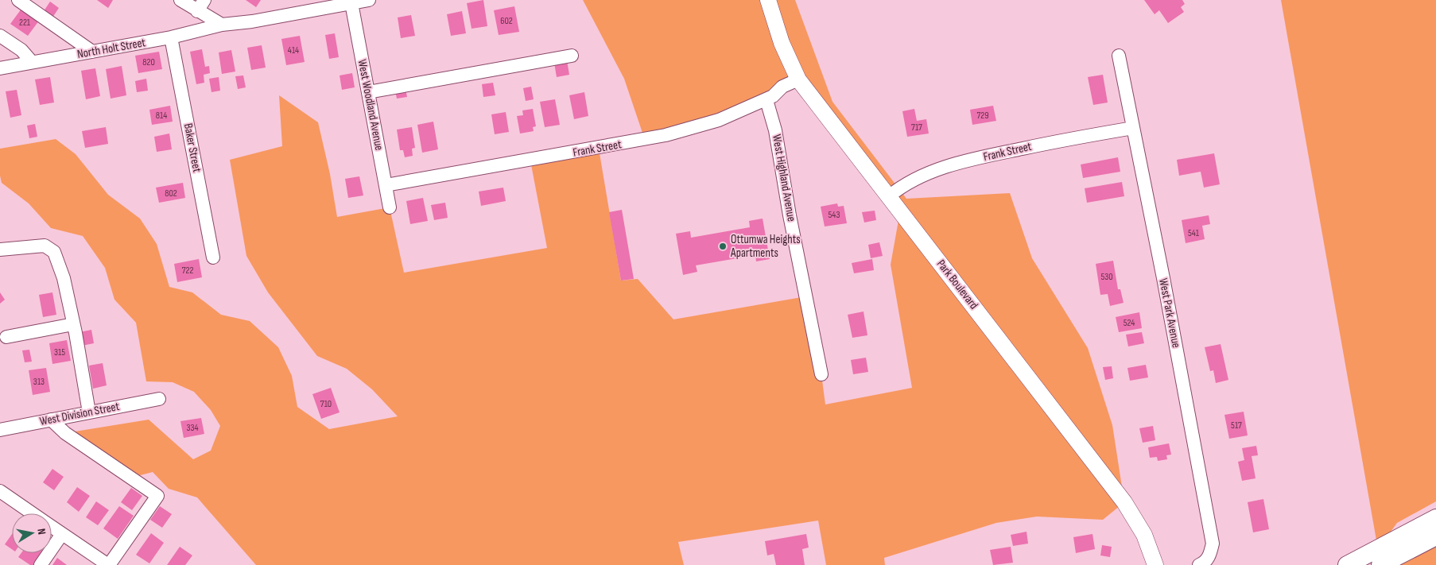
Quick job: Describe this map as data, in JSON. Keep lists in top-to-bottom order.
{
  "streets": {
    "main road": ["Park Boulevard"],
    "street": [
      "North Holt Street",
      "West Woodland Avenue",
      "Baker Street",
      "Frank Street",
      "West Highland Avenue",
      "West Park Avenue",
      "West Division Street"
    ]
  },
  "crossings": [
    ["North Holt Street", "West Woodland Avenue"],
    ["North Holt Street", "Baker Street"],
    ["West Woodland Avenue", "Frank Street"],
    ["Frank Street", "West Highland Avenue"],
    ["Frank Street", "Park Boulevard"],
    ["Frank Street", "West Park Avenue"]
  ],
  "places": ["Ottumwa Heights Apartments"],
  "house_numbers": [
    "602",
    "221",
    "414",
    "820",
    "814",
    "729",
    "717",
    "802",
    "543",
    "541",
    "722",
    "530",
    "524",
    "315",
    "313",
    "710",
    "517",
    "334"
  ],
  "north": "right"
}
